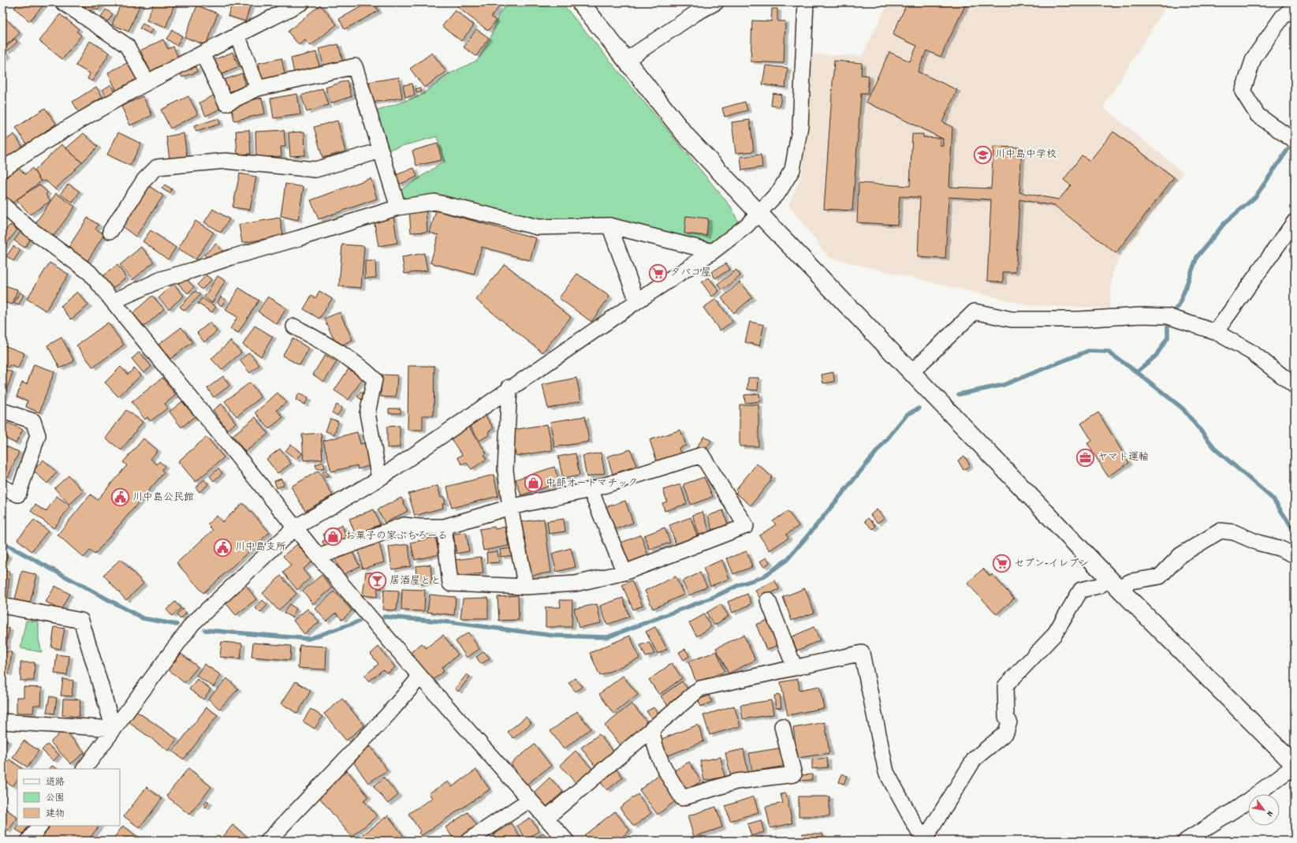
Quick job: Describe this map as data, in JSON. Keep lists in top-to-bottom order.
{
  "places": {
    "school or university": ["川中島中学校"],
    "supermarket": ["タバコ屋", "セブン-イレブン"],
    "office": ["ヤマト運輸"],
    "shop": ["中部オートマチック", "お菓子の家ぷちろーる"],
    "public building": ["川中島公民館", "川中島支所"],
    "bar": ["居酒屋とと"]
  },
  "legend": ["道路", "公園", "建物"],
  "north": "bottom right"
}
